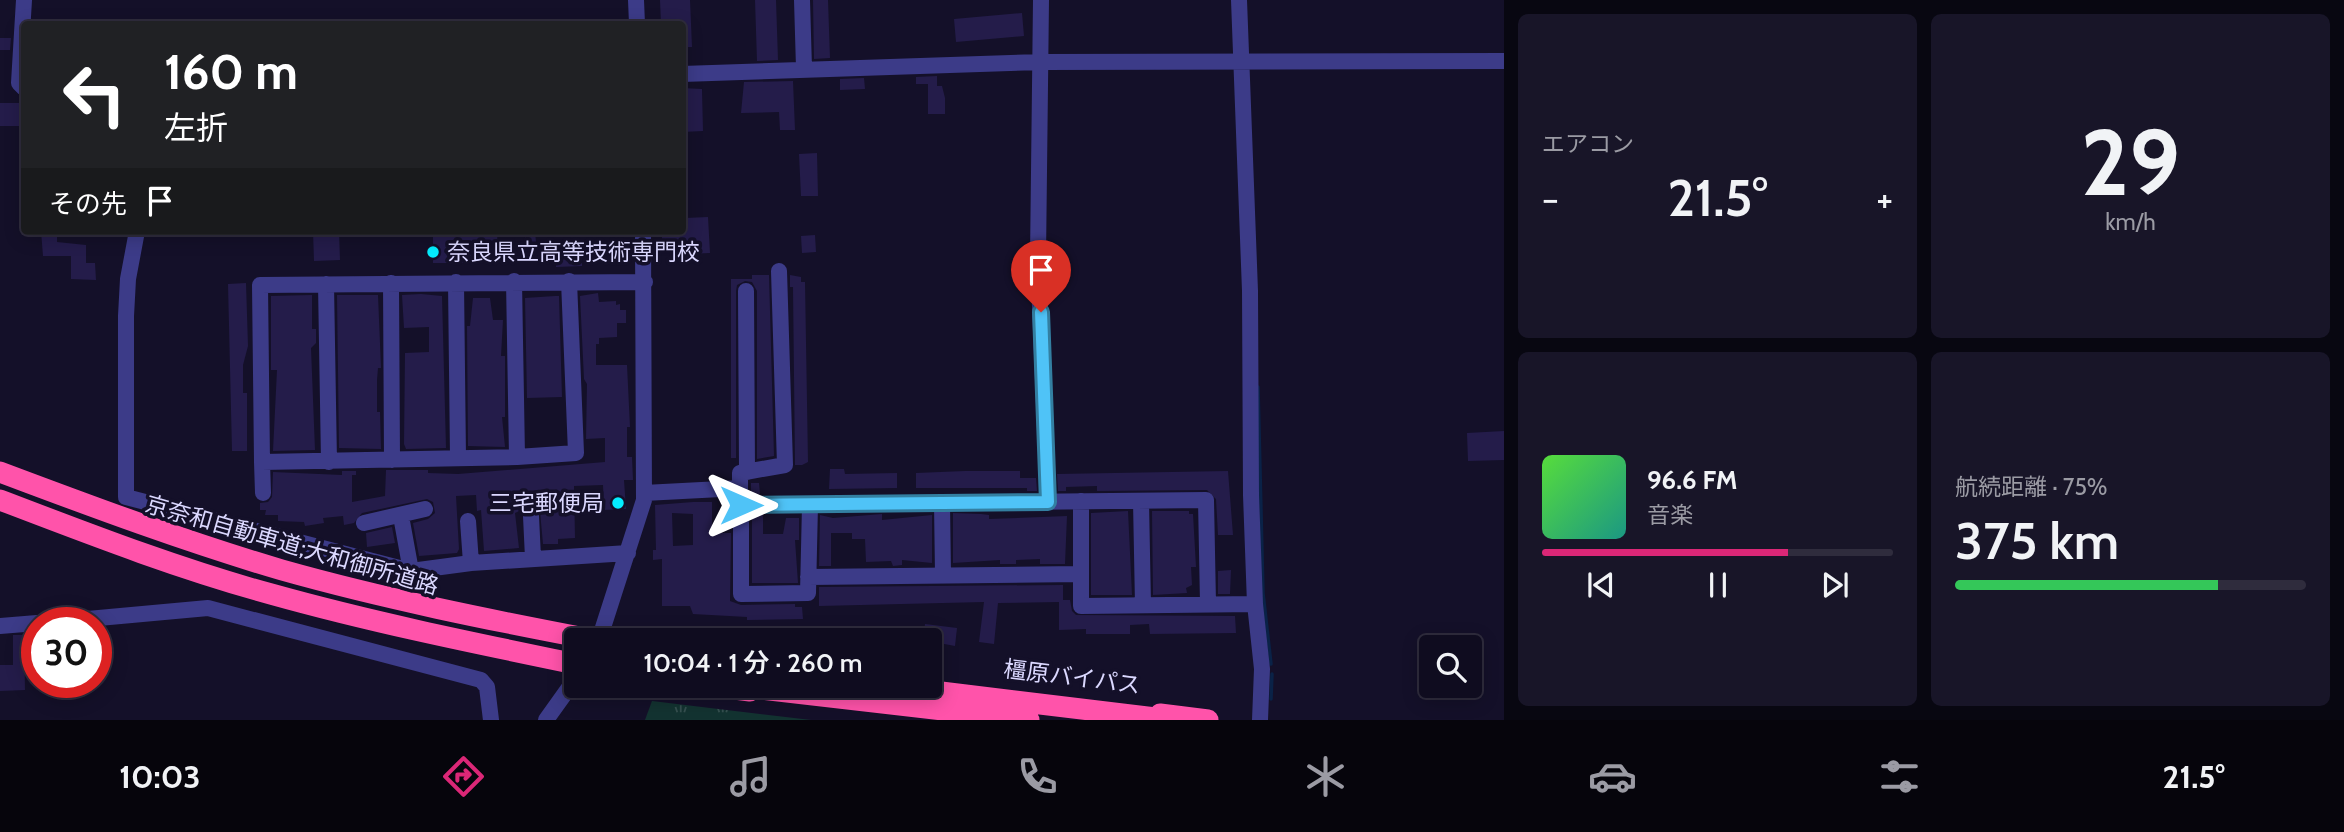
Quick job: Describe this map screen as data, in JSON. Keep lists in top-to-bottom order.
{
  "streets": {
    "highway": ["京奈和自動車道;大和御所道路", "橿原バイパス"]
  },
  "places": ["奈良県立高等技術専門校", "三宅郵便局"],
  "page": {
    "tile": [
      "エアコン",
      ["29", "km/h"],
      ["航続距離 · 75%", "375 km"]
    ],
    "turn": ["160 m", "左折"],
    "then": "その先",
    "heat": ["−", "21.5°", "+"],
    "song": ["96.6 FM", "音楽"],
    "limit": "30",
    "trip": "10:04 · 1 分 · 260 m",
    "tabs": ["10:03", "21.5°"]
  }
}
